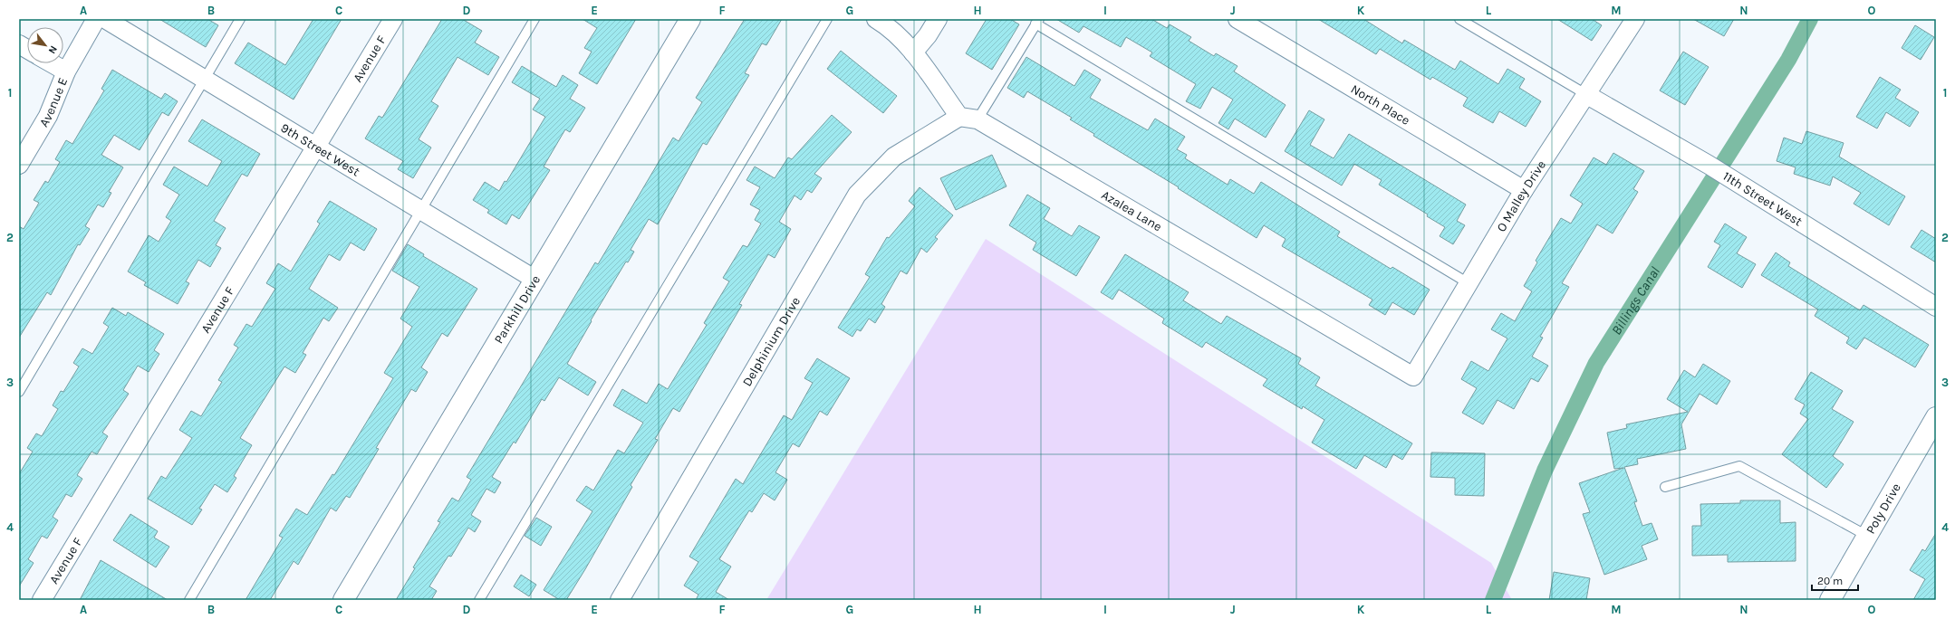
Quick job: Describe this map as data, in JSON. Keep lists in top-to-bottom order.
{
  "streets": {
    "street": [
      "Avenue F",
      "Avenue E",
      "North Place",
      "9th Street West",
      "O Malley Drive",
      "11th Street West",
      "Azalea Lane",
      "Parkhill Drive",
      "Delphinium Drive",
      "Poly Drive"
    ]
  },
  "crossings": [
    ["Avenue F", "9th Street West"],
    ["North Place", "O Malley Drive"],
    ["9th Street West", "Parkhill Drive"],
    ["O Malley Drive", "11th Street West"],
    ["O Malley Drive", "Azalea Lane"],
    ["Azalea Lane", "Delphinium Drive"]
  ],
  "water": ["Billings Canal"],
  "scale_bar": "20 m",
  "north": "bottom right",
  "grid": {
    "columns": [
      "A",
      "B",
      "C",
      "D",
      "E",
      "F",
      "G",
      "H",
      "I",
      "J",
      "K",
      "L",
      "M",
      "N",
      "O"
    ],
    "rows": [
      "1",
      "2",
      "3",
      "4"
    ]
  }
}
